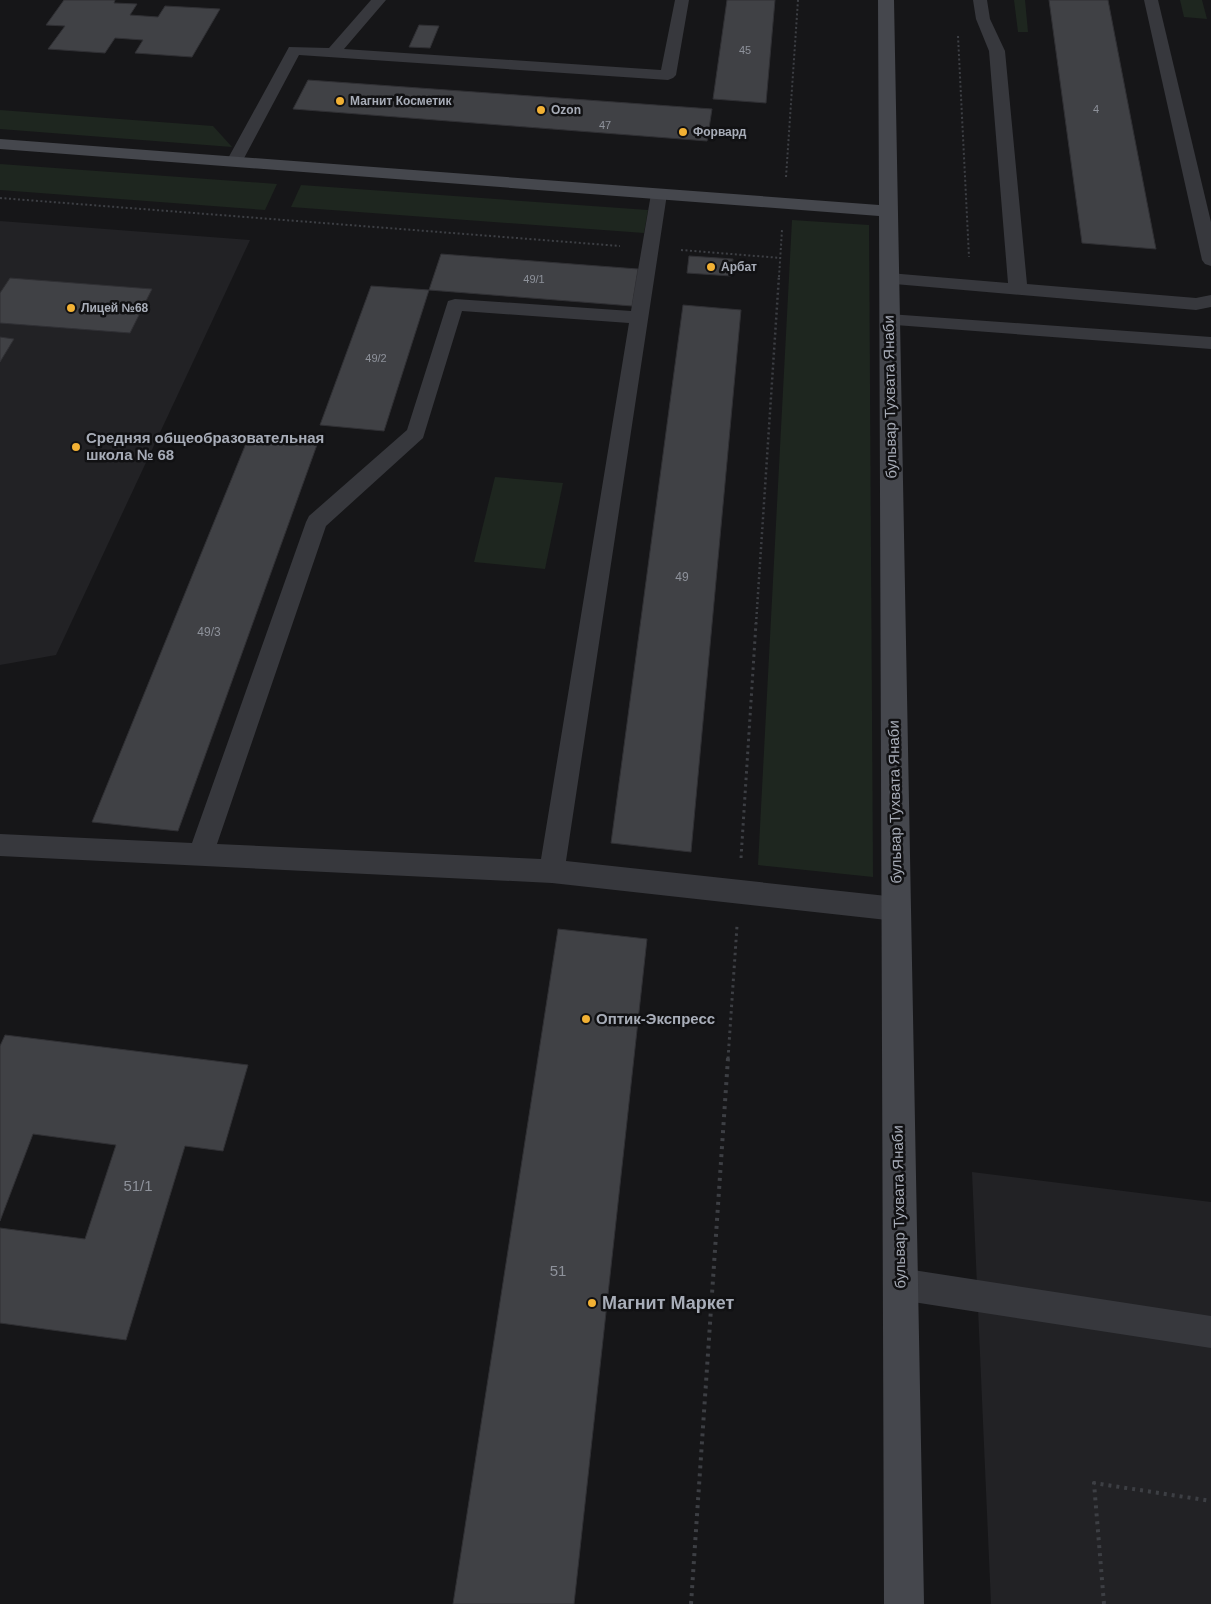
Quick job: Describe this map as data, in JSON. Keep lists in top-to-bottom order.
{
  "streets": {
    "street": ["бульвар Тухвата Янаби"]
  },
  "places": [
    "Магнит Косметик",
    "Ozon",
    "Форвард",
    "Арбат",
    "Лицей №68",
    "Средняя общеобразовательная школа № 68",
    "Оптик-Экспресс",
    "Магнит Маркет"
  ],
  "house_numbers": [
    "45",
    "4",
    "47",
    "49/1",
    "49/2",
    "49",
    "49/3",
    "51/1",
    "51"
  ]
}
